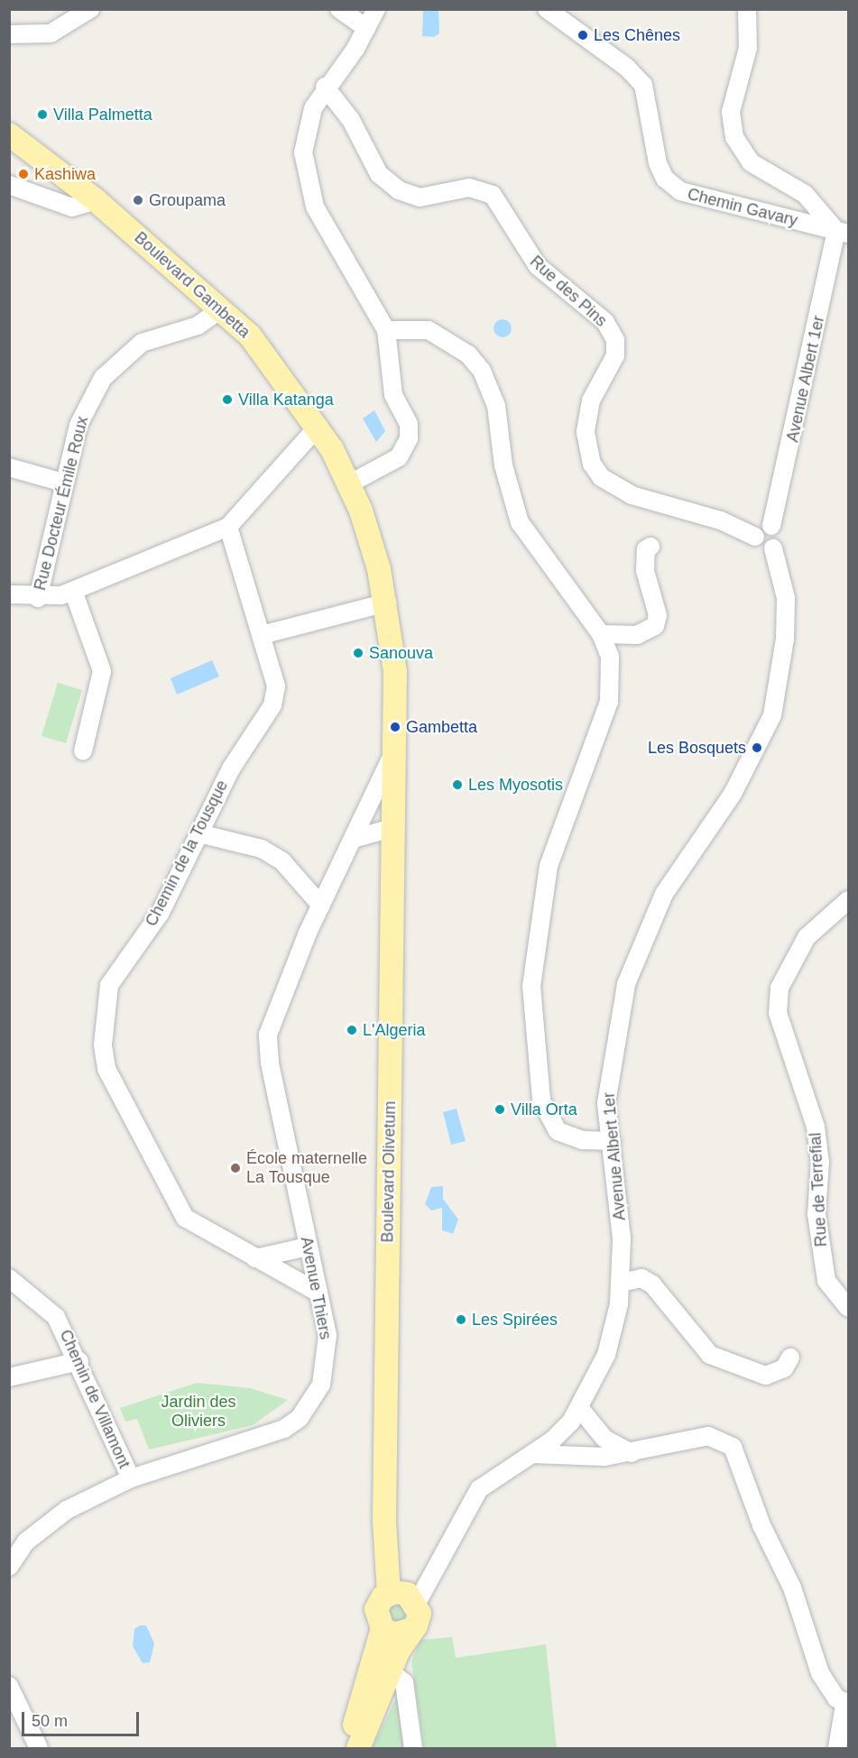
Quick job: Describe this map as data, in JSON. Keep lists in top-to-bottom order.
{
  "streets": {
    "main road": ["Boulevard Gambetta", "Boulevard Olivetum"],
    "street": [
      "Chemin Gavary",
      "Rue des Pins",
      "Avenue Albert 1er",
      "Rue Docteur Émile Roux",
      "Chemin de la Tousque",
      "Rue de Terrefial",
      "Avenue Thiers",
      "Chemin de Villamont"
    ]
  },
  "crossings": [
    ["Chemin Gavary", "Avenue Albert 1er"],
    ["Boulevard Gambetta", "Rue Docteur Émile Roux"],
    ["Boulevard Gambetta", "Boulevard Olivetum"],
    ["Boulevard Gambetta", "Avenue Thiers"],
    ["Rue des Pins", "Avenue Albert 1er"],
    ["Avenue Albert 1er", "Boulevard Olivetum"],
    ["Rue Docteur Émile Roux", "Chemin de la Tousque"],
    ["Chemin de la Tousque", "Avenue Thiers"],
    ["Boulevard Olivetum", "Avenue Thiers"],
    ["Avenue Thiers", "Chemin de Villamont"]
  ],
  "parks": ["Jardin des Oliviers"],
  "places": [
    "Les Chênes",
    "Villa Palmetta",
    "Kashiwa",
    "Groupama",
    "Villa Katanga",
    "Sanouva",
    "Gambetta",
    "Les Bosquets",
    "Les Myosotis",
    "L'Algeria",
    "Villa Orta",
    "École maternelle La Tousque",
    "Les Spirées"
  ],
  "scale_bar": "50 m"
}
